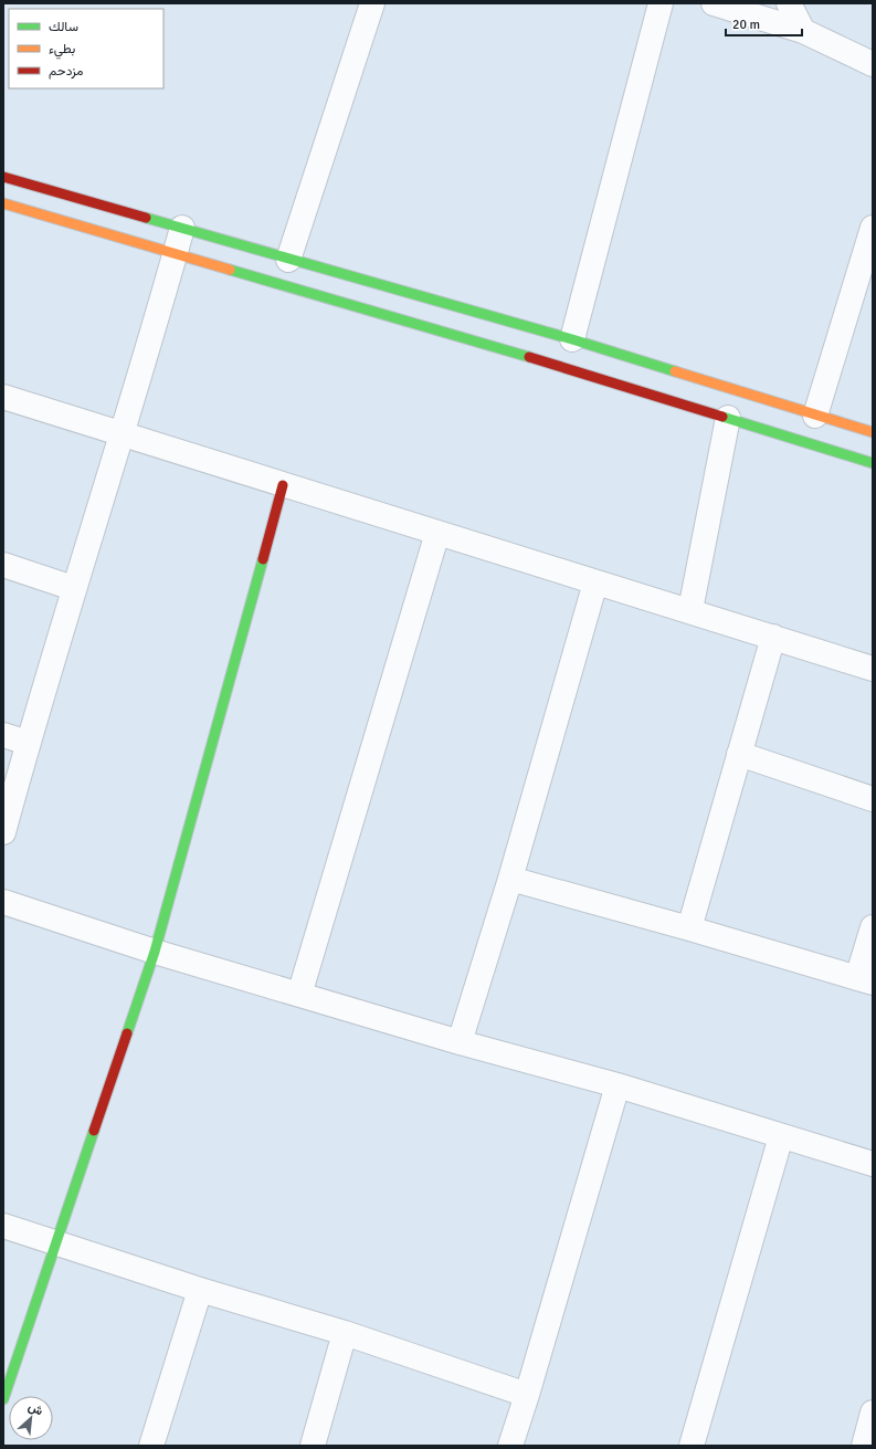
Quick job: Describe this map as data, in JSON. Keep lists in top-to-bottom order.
{
  "legend": ["سالك", "بطيء", "مزدحم"],
  "scale_bar": "20 m",
  "north": "top right"
}
